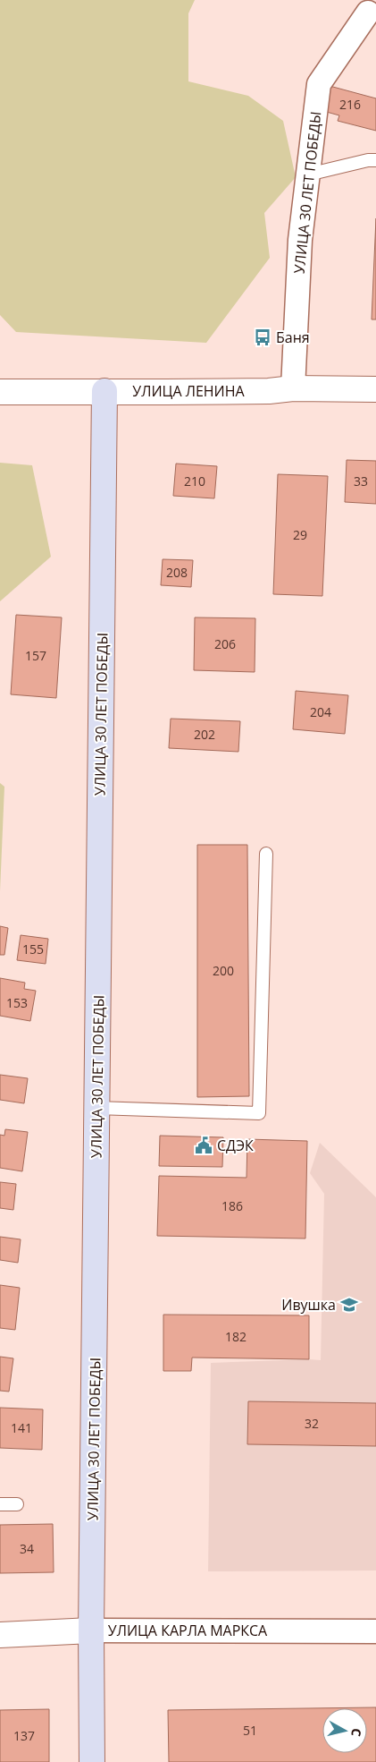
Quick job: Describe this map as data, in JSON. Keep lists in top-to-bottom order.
{
  "streets": {
    "main road": ["УЛИЦА 30 ЛЕТ ПОБЕДЫ"],
    "street": ["УЛИЦА ЛЕНИНА", "УЛИЦА КАРЛА МАРКСА"]
  },
  "crossings": [
    ["УЛИЦА 30 ЛЕТ ПОБЕДЫ", "УЛИЦА ЛЕНИНА"],
    ["УЛИЦА 30 ЛЕТ ПОБЕДЫ", "УЛИЦА КАРЛА МАРКСА"]
  ],
  "places": {
    "bus stop": ["Баня"],
    "public building": ["СДЭК"],
    "school or university": ["Ивушка"]
  },
  "house_numbers": [
    "216",
    "210",
    "33",
    "29",
    "208",
    "206",
    "157",
    "204",
    "202",
    "155",
    "200",
    "153",
    "186",
    "182",
    "32",
    "141",
    "34",
    "51",
    "137"
  ],
  "north": "right"
}
